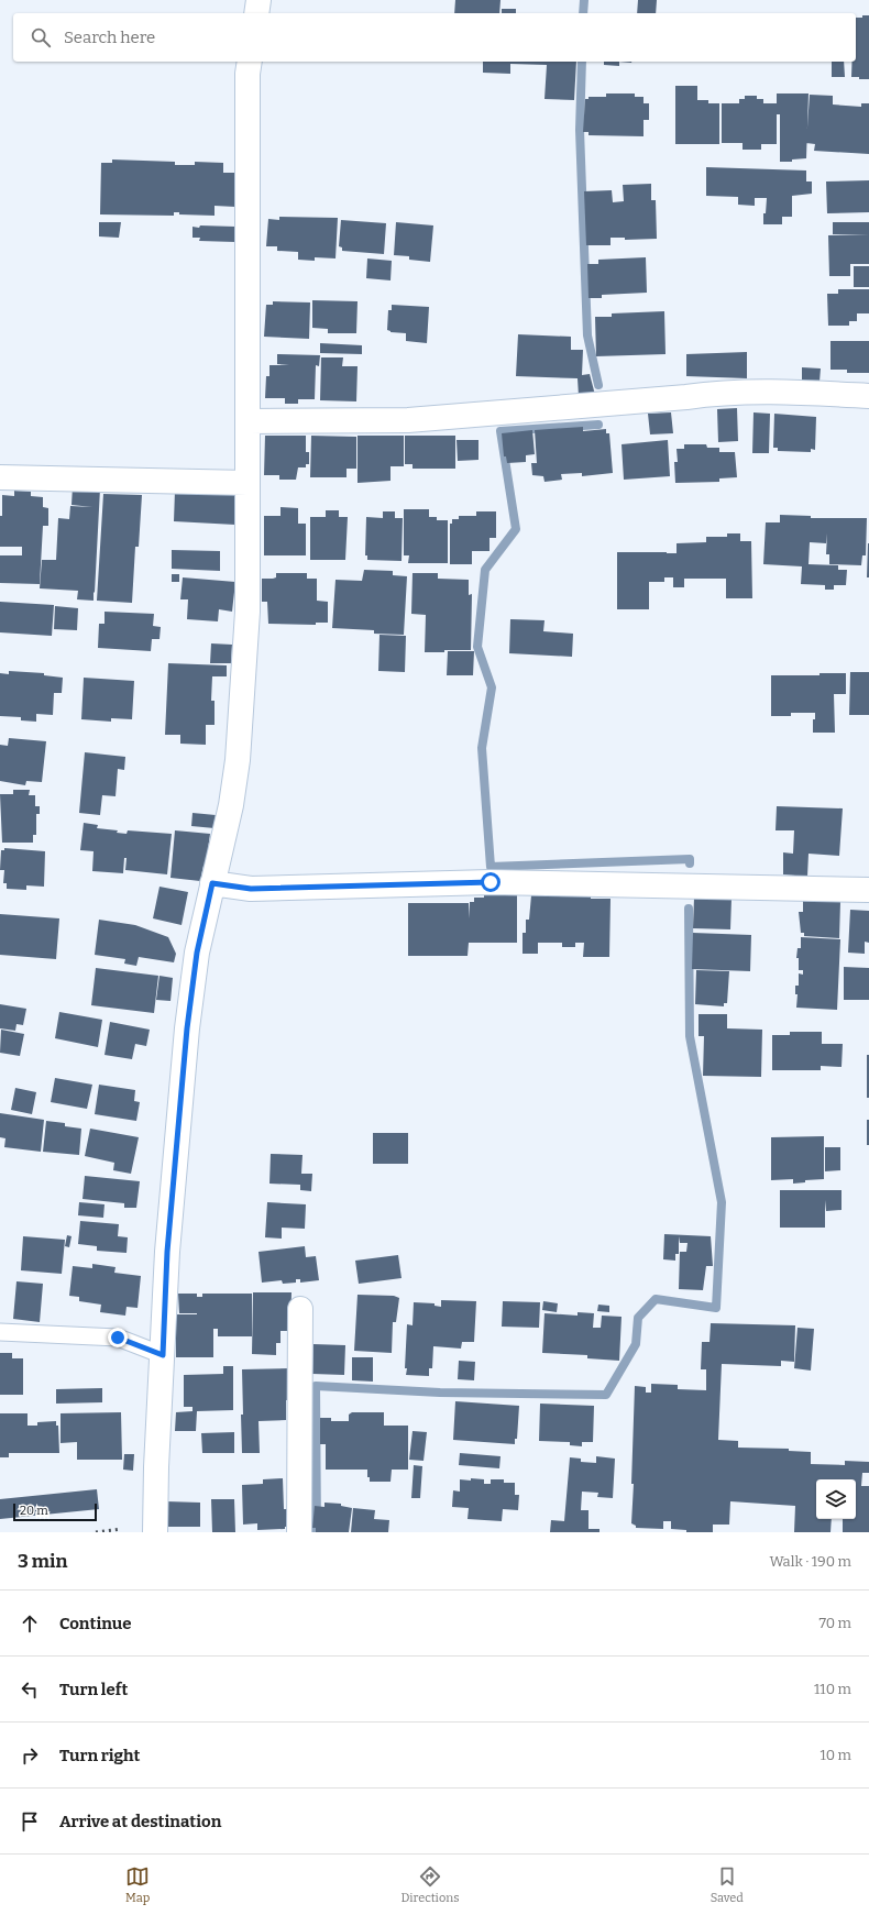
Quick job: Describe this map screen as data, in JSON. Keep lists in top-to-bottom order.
{
  "scale_bar": "20 m",
  "page": {
    "search": "Search here",
    "scale": "20 m",
    "heading": ["3 min", "Walk · 190 m"],
    "list": [
      ["Continue", "70 m"],
      ["Turn left", "110 m"],
      ["Turn right", "10 m"],
      "Arrive at destination"
    ],
    "nav": ["Map", "Directions", "Saved"]
  }
}
